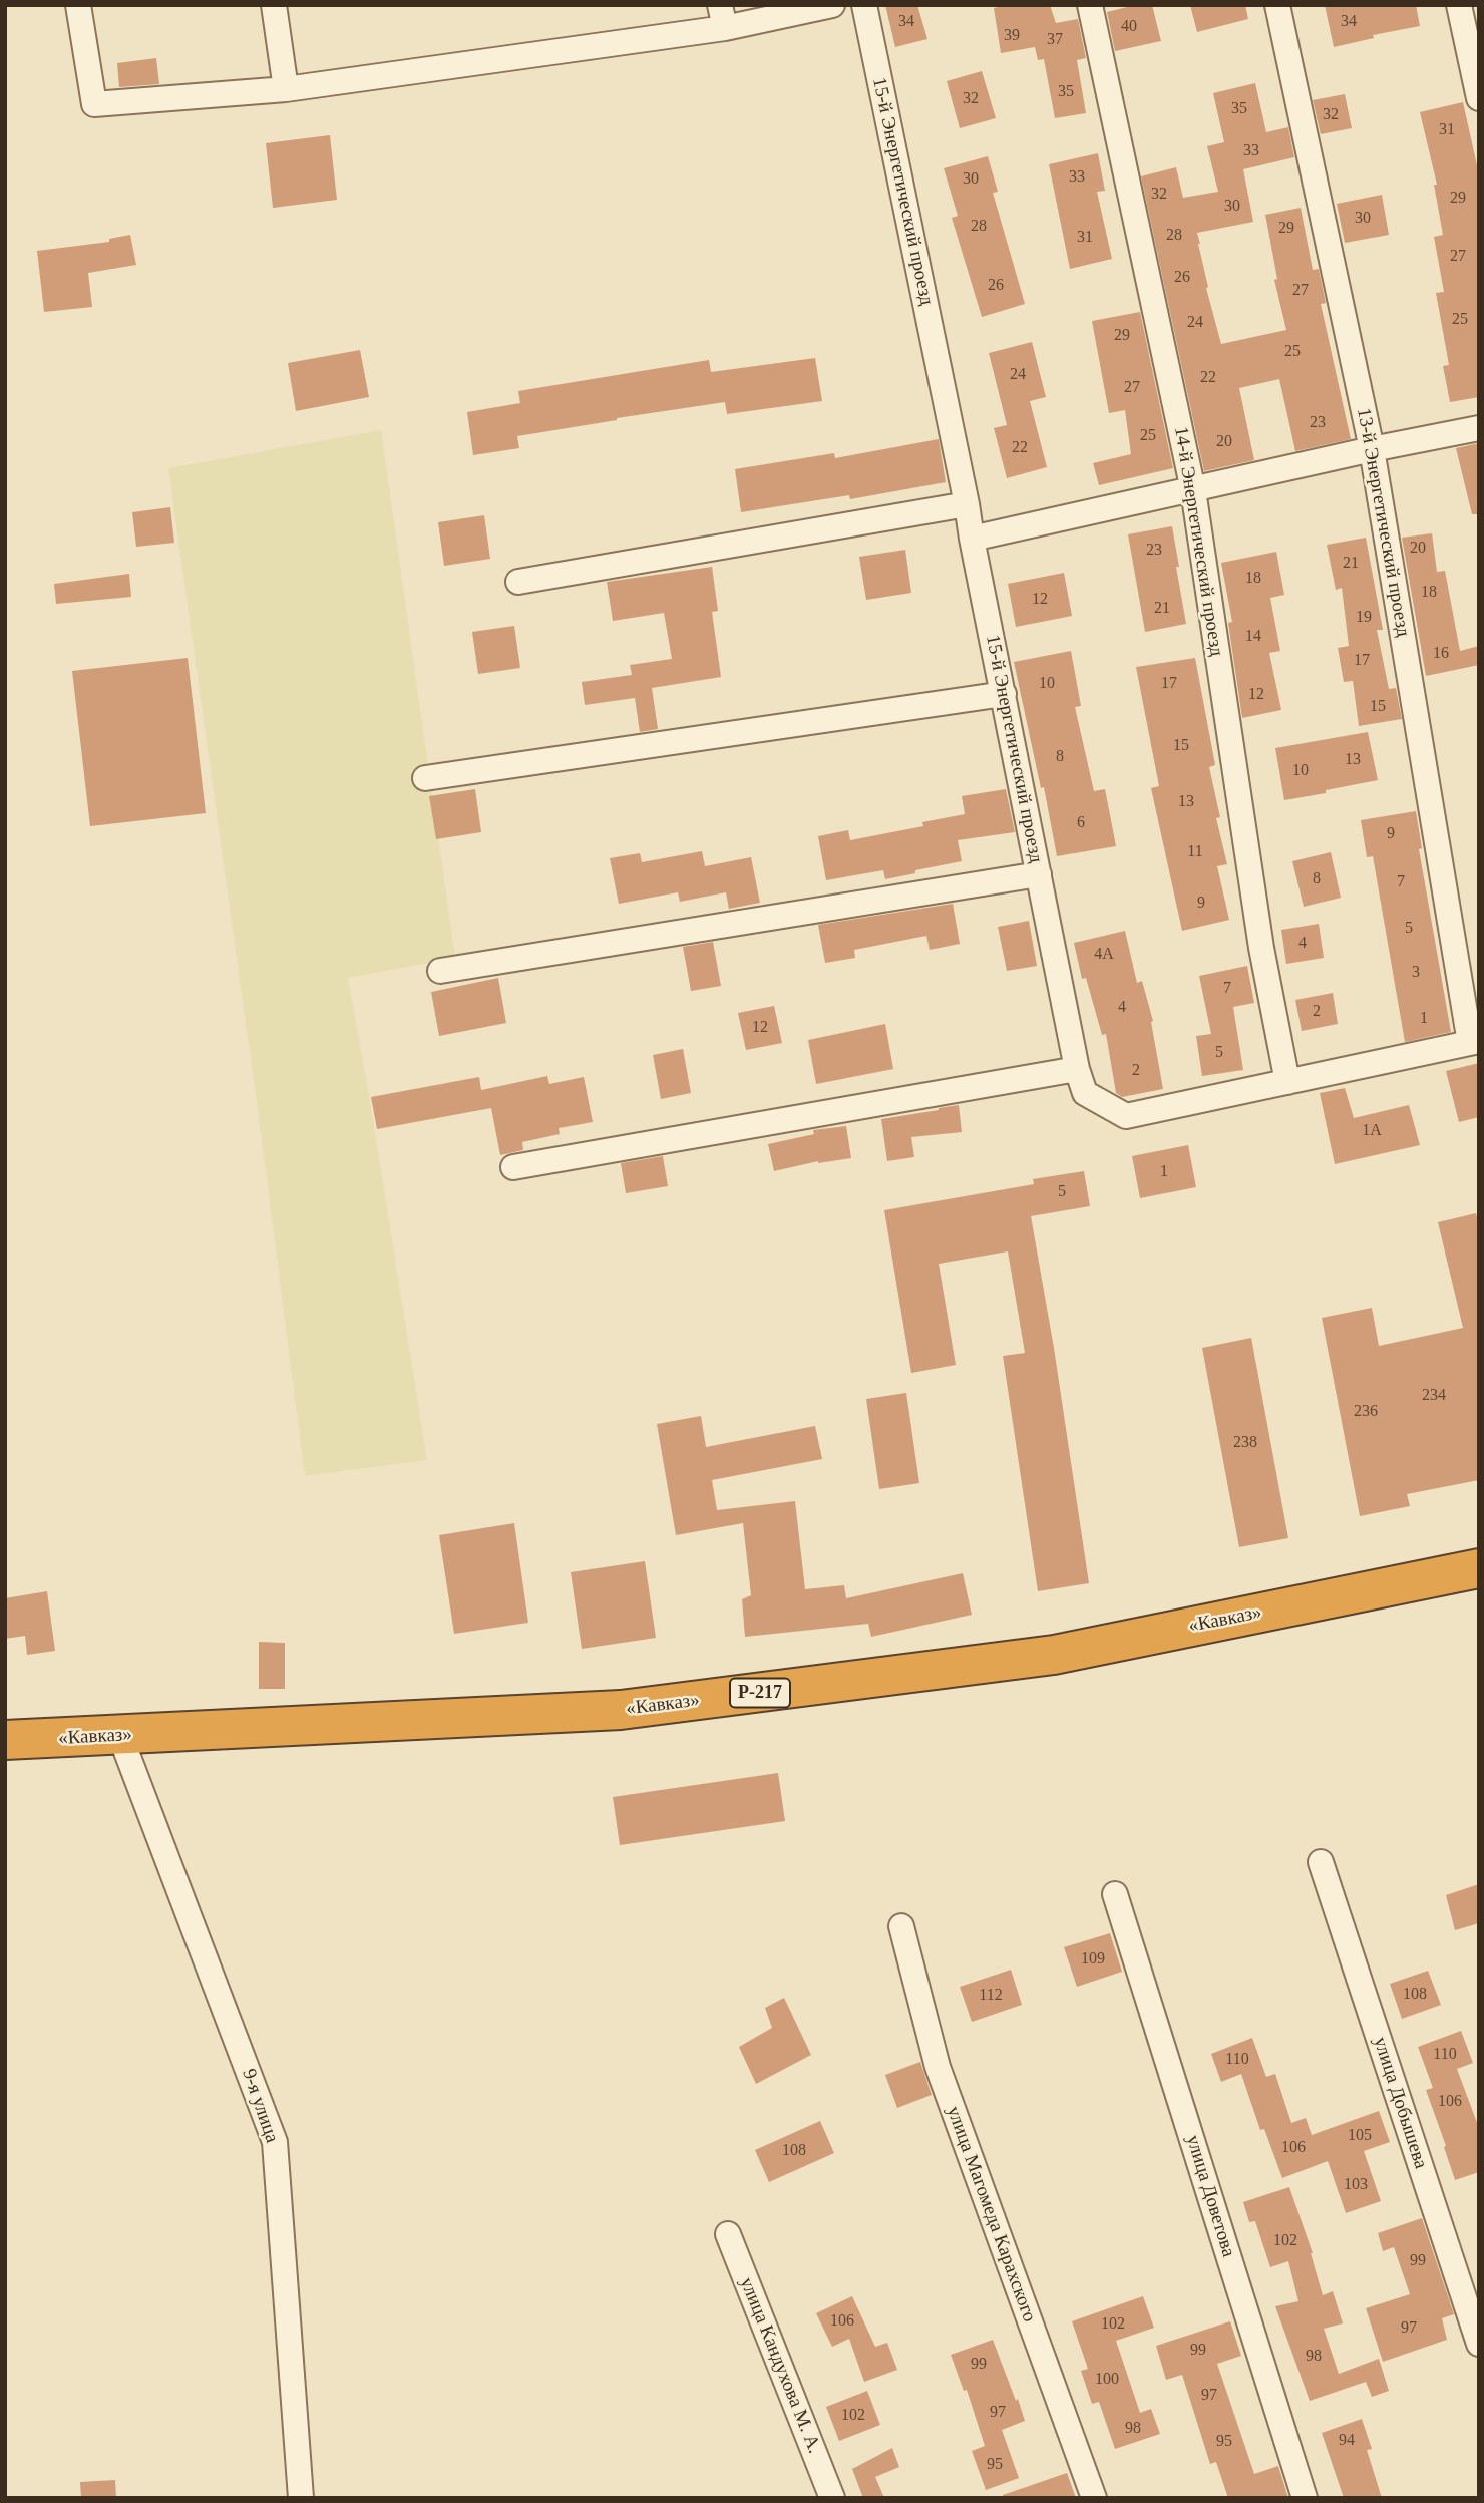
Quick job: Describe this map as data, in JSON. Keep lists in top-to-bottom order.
{
  "streets": {
    "highway": ["«Кавказ»", "Р-217"],
    "street": [
      "15-й Энергетический проезд",
      "13-й Энергетический проезд",
      "14-й Энергетический проезд",
      "улица Добышева",
      "9-я улица",
      "улица Доветова",
      "улица Магомеда Карахского",
      "улица Кандухова М. А."
    ]
  },
  "crossings": [
    ["15-й Энергетический проезд", "13-й Энергетический проезд"],
    ["15-й Энергетический проезд", "14-й Энергетический проезд"],
    ["«Кавказ»", "9-я улица"]
  ],
  "house_numbers": [
    "34",
    "34",
    "40",
    "39",
    "37",
    "35",
    "32",
    "35",
    "32",
    "31",
    "33",
    "33",
    "30",
    "32",
    "29",
    "30",
    "30",
    "28",
    "29",
    "28",
    "31",
    "27",
    "26",
    "26",
    "27",
    "25",
    "24",
    "29",
    "25",
    "24",
    "22",
    "27",
    "23",
    "25",
    "20",
    "22",
    "20",
    "23",
    "21",
    "18",
    "18",
    "12",
    "21",
    "19",
    "14",
    "16",
    "17",
    "10",
    "17",
    "12",
    "15",
    "15",
    "8",
    "13",
    "10",
    "13",
    "6",
    "9",
    "11",
    "8",
    "7",
    "9",
    "5",
    "4",
    "4А",
    "3",
    "7",
    "4",
    "2",
    "1",
    "12",
    "5",
    "2",
    "1А",
    "1",
    "5",
    "234",
    "236",
    "238",
    "109",
    "108",
    "112",
    "110",
    "110",
    "106",
    "105",
    "106",
    "108",
    "103",
    "102",
    "99",
    "106",
    "102",
    "97",
    "99",
    "98",
    "99",
    "100",
    "97",
    "97",
    "102",
    "98",
    "94",
    "95",
    "95"
  ]
}
